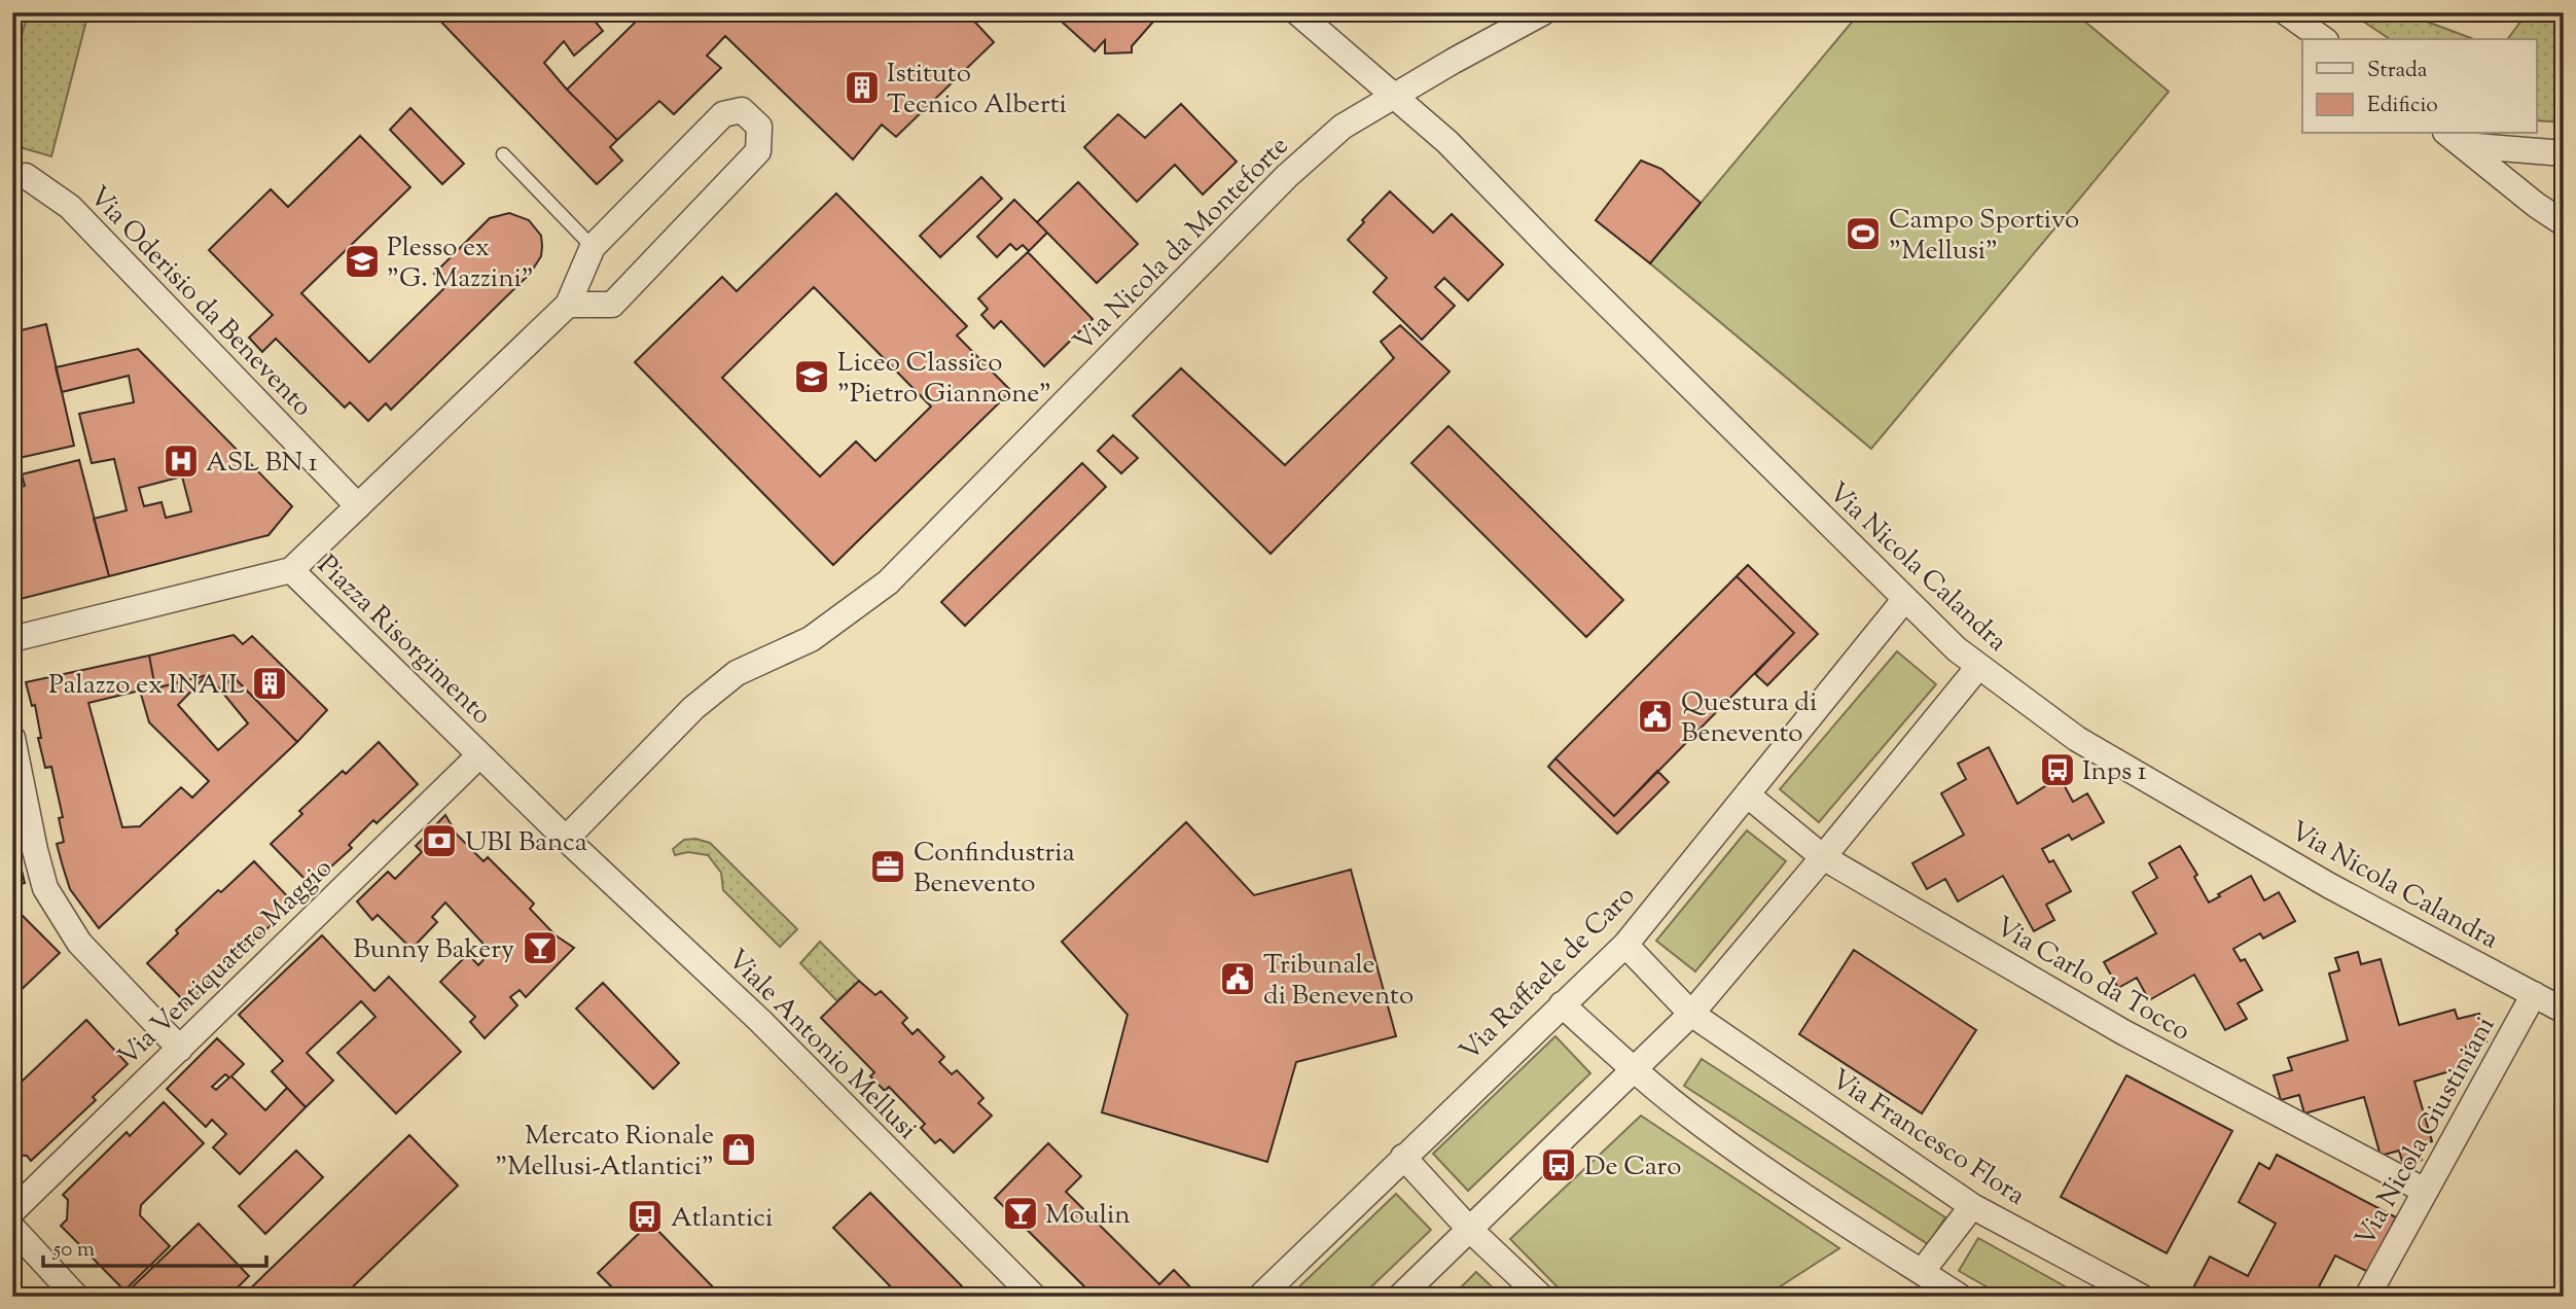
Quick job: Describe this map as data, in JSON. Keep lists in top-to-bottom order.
{
  "streets": {
    "street": [
      "Via Nicola da Monteforte",
      "Via Oderisio da Benevento",
      "Via Nicola Calandra",
      "Piazza Risorgimento",
      "Via Ventiquattro Maggio",
      "Via Raffaele de Caro",
      "Via Carlo da Tocco",
      "Viale Antonio Mellusi",
      "Via Nicola Giustiniani",
      "Via Francesco Flora"
    ]
  },
  "crossings": [
    ["Via Nicola da Monteforte", "Via Nicola Calandra"],
    ["Via Nicola da Monteforte", "Piazza Risorgimento"],
    ["Via Nicola da Monteforte", "Viale Antonio Mellusi"],
    ["Via Oderisio da Benevento", "Piazza Risorgimento"],
    ["Via Nicola Calandra", "Via Raffaele de Caro"],
    ["Via Nicola Calandra", "Via Nicola Giustiniani"],
    ["Piazza Risorgimento", "Via Ventiquattro Maggio"],
    ["Piazza Risorgimento", "Viale Antonio Mellusi"],
    ["Via Raffaele de Caro", "Via Carlo da Tocco"],
    ["Via Raffaele de Caro", "Via Francesco Flora"],
    ["Via Carlo da Tocco", "Via Nicola Giustiniani"]
  ],
  "places": {
    "building": ["Istituto Tecnico Alberti", "Palazzo ex INAIL"],
    "sports": ["Campo Sportivo \"Mellusi\""],
    "school or university": ["Plesso ex \"G. Mazzini\"", "Liceo Classico \"Pietro Giannone\""],
    "hospital": ["ASL BN 1"],
    "public building": ["Questura di Benevento", "Tribunale di Benevento"],
    "bus stop": ["Inps 1", "De Caro", "Atlantici"],
    "bank": ["UBI Banca"],
    "office": ["Confindustria Benevento"],
    "bar": ["Bunny Bakery", "Moulin"],
    "shop": ["Mercato Rionale \"Mellusi-Atlantici\""]
  },
  "legend": ["Strada", "Edificio"],
  "scale_bar": "50 m"
}
